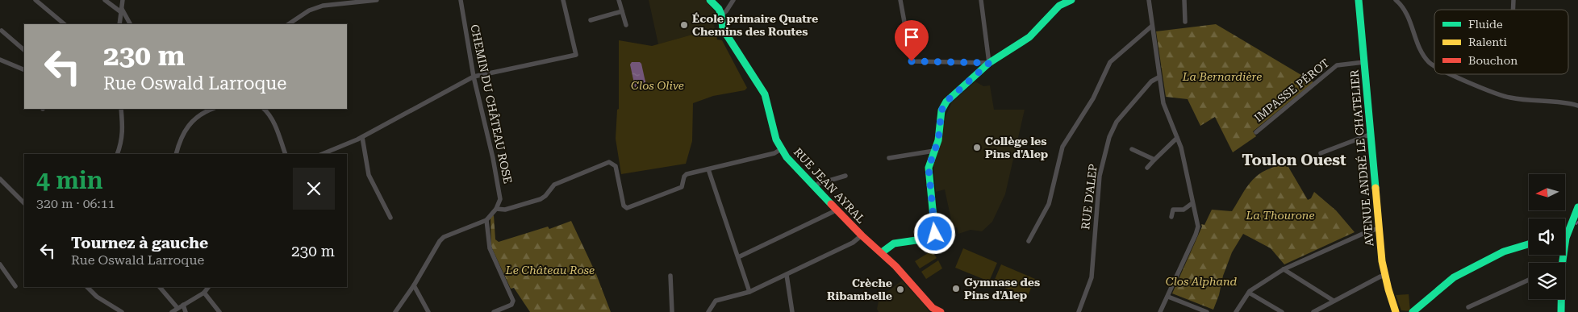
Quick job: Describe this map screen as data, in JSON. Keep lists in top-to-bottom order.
{
  "streets": {
    "main road": ["AVENUE ANDRÉ LE CHATELIER", "RUE JEAN AYRAL"],
    "street": ["IMPASSE PÉROT", "CHEMIN DU CHÂTEAU ROSE", "RUE D'ALEP"]
  },
  "crossings": [
    ["IMPASSE PÉROT", "AVENUE ANDRÉ LE CHATELIER"]
  ],
  "districts": ["Toulon Ouest"],
  "parks": [
    "La Bernardière",
    "Clos Olive",
    "La Thourone",
    "Le Château Rose",
    "Clos Alphand"
  ],
  "places": [
    "École primaire Quatre Chemins des Routes",
    "Collège les Pins d'Alep",
    "Gymnase des Pins d'Alep",
    "Crèche Ribambelle"
  ],
  "legend": ["Fluide", "Ralenti", "Bouchon"],
  "north": "left",
  "page": {
    "turn": ["230 m", "Rue Oswald Larroque"],
    "heading": ["4 min", "320 m · 06:11"],
    "list": [
      {
        "name": "Tournez à gauche",
        "note": "Rue Oswald Larroque",
        "value": "230 m"
      }
    ]
  }
}
